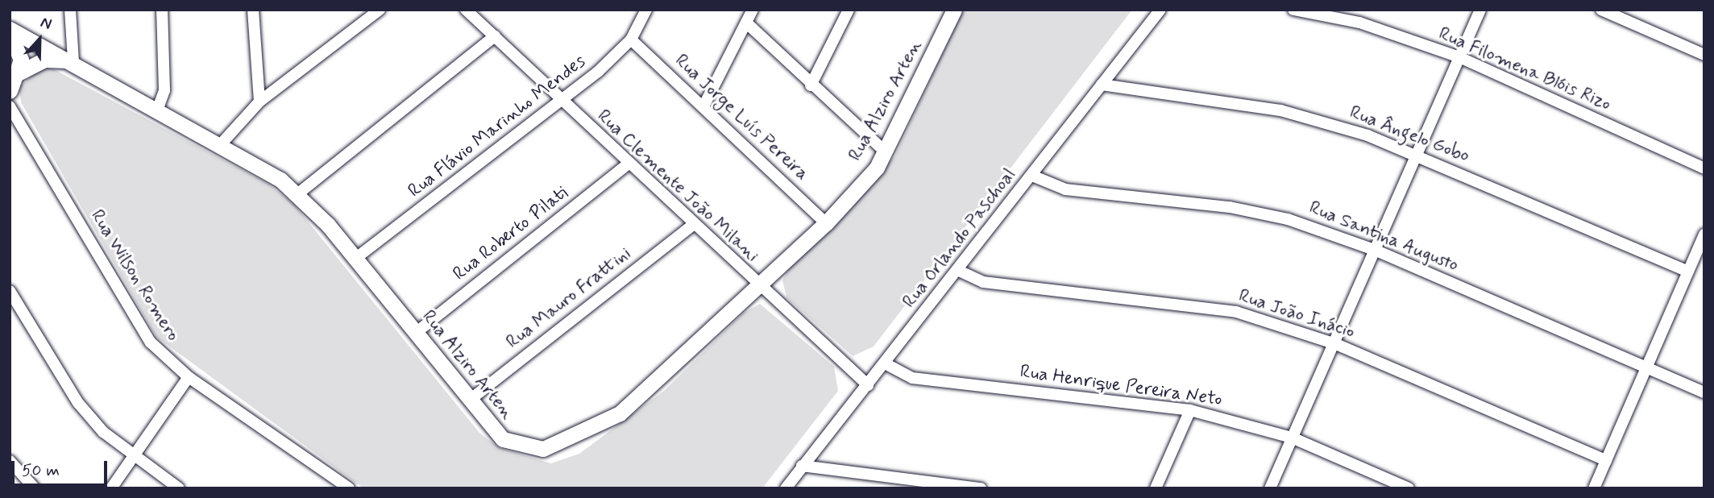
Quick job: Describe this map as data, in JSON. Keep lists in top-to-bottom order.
{
  "streets": {
    "street": [
      "Rua Filomena Blóis Rizo",
      "Rua Alziro Arten",
      "Rua Jorge Luís Pereira",
      "Rua Flávio Marinho Mendes",
      "Rua Ângelo Gobo",
      "Rua Clemente João Milani",
      "Rua Roberto Pilati",
      "Rua Santina Augusto",
      "Rua Orlando Paschoal",
      "Rua Wilson Romero",
      "Rua Mauro Frattini",
      "Rua João Inácio",
      "Rua Henrique Pereira Neto"
    ]
  },
  "crossings": [
    ["Rua Alziro Arten", "Rua Jorge Luís Pereira"],
    ["Rua Alziro Arten", "Rua Flávio Marinho Mendes"],
    ["Rua Alziro Arten", "Rua Clemente João Milani"],
    ["Rua Alziro Arten", "Rua Roberto Pilati"],
    ["Rua Alziro Arten", "Rua Mauro Frattini"],
    ["Rua Jorge Luís Pereira", "Rua Flávio Marinho Mendes"],
    ["Rua Flávio Marinho Mendes", "Rua Clemente João Milani"],
    ["Rua Ângelo Gobo", "Rua Orlando Paschoal"],
    ["Rua Clemente João Milani", "Rua Roberto Pilati"],
    ["Rua Clemente João Milani", "Rua Orlando Paschoal"],
    ["Rua Clemente João Milani", "Rua Mauro Frattini"],
    ["Rua Santina Augusto", "Rua Orlando Paschoal"],
    ["Rua Orlando Paschoal", "Rua João Inácio"],
    ["Rua Orlando Paschoal", "Rua Henrique Pereira Neto"]
  ],
  "scale_bar": "50 m",
  "north": "top"
}
